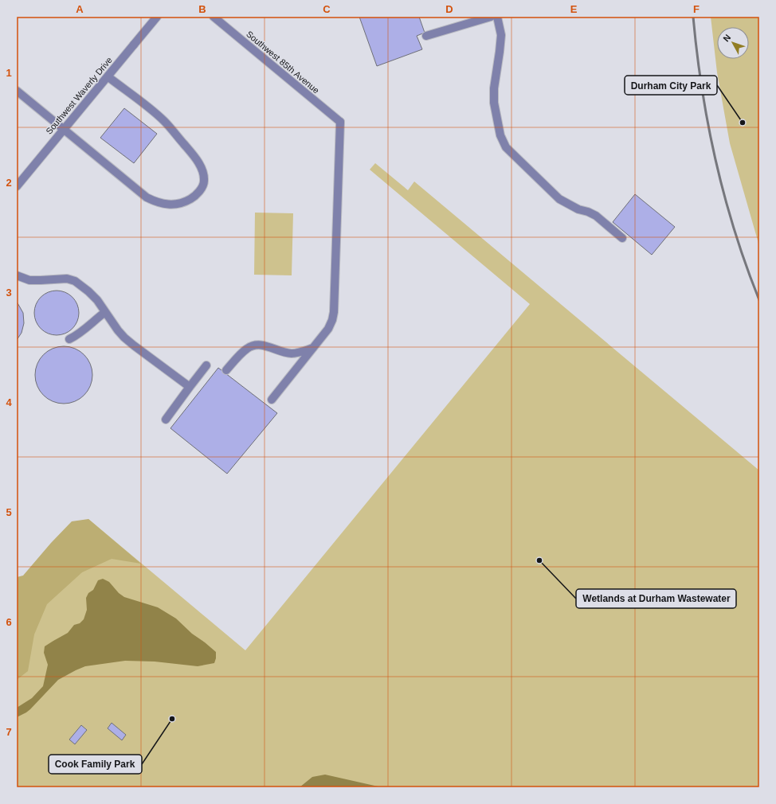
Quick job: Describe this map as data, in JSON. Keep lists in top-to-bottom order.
{
  "streets": {
    "street": ["Southwest 85th Avenue", "Southwest Waverly Drive"]
  },
  "places": ["Durham City Park", "Wetlands at Durham Wastewater", "Cook Family Park"],
  "north": "top left",
  "grid": {
    "columns": [
      "A",
      "B",
      "C",
      "D",
      "E",
      "F"
    ],
    "rows": [
      "1",
      "2",
      "3",
      "4",
      "5",
      "6",
      "7"
    ]
  }
}
